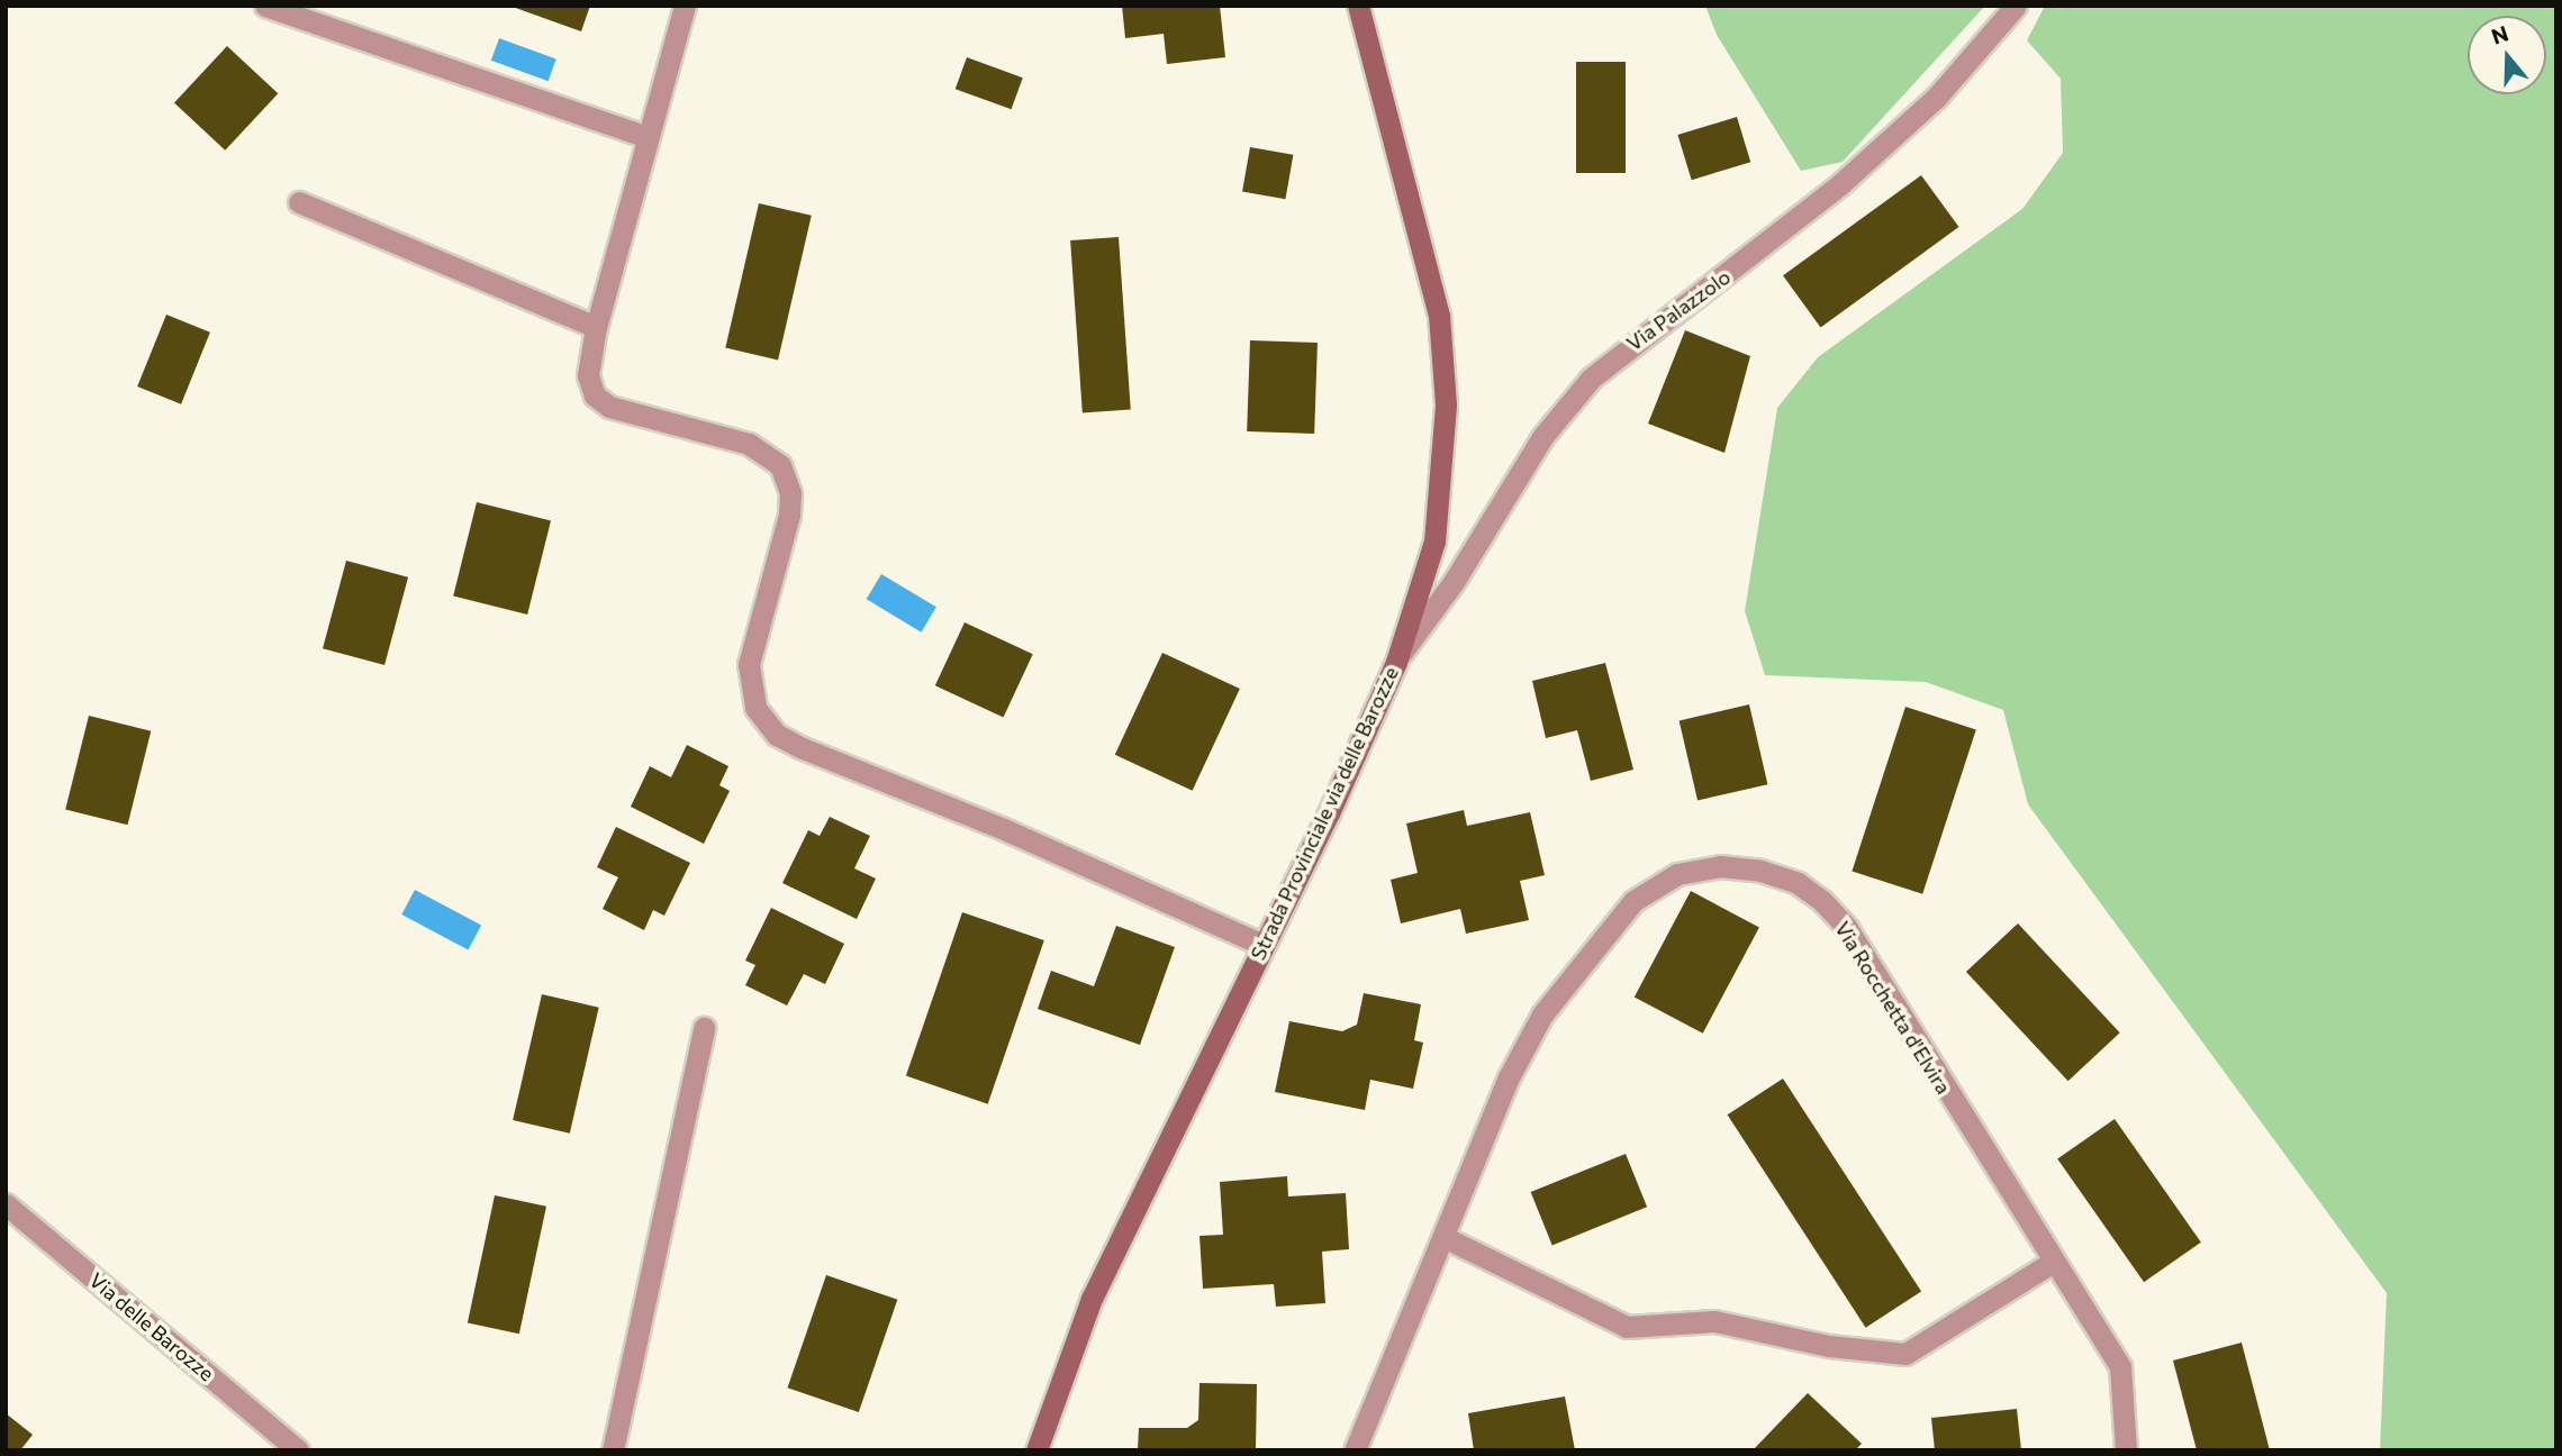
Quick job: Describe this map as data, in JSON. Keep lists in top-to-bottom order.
{
  "streets": {
    "main road": ["Strada Provinciale via delle Barozze"],
    "street": ["Via Palazzolo", "Via Rocchetta d'Elvira", "Via delle Barozze"]
  },
  "crossings": [
    ["Via Palazzolo", "Strada Provinciale via delle Barozze"]
  ],
  "north": "top"
}
